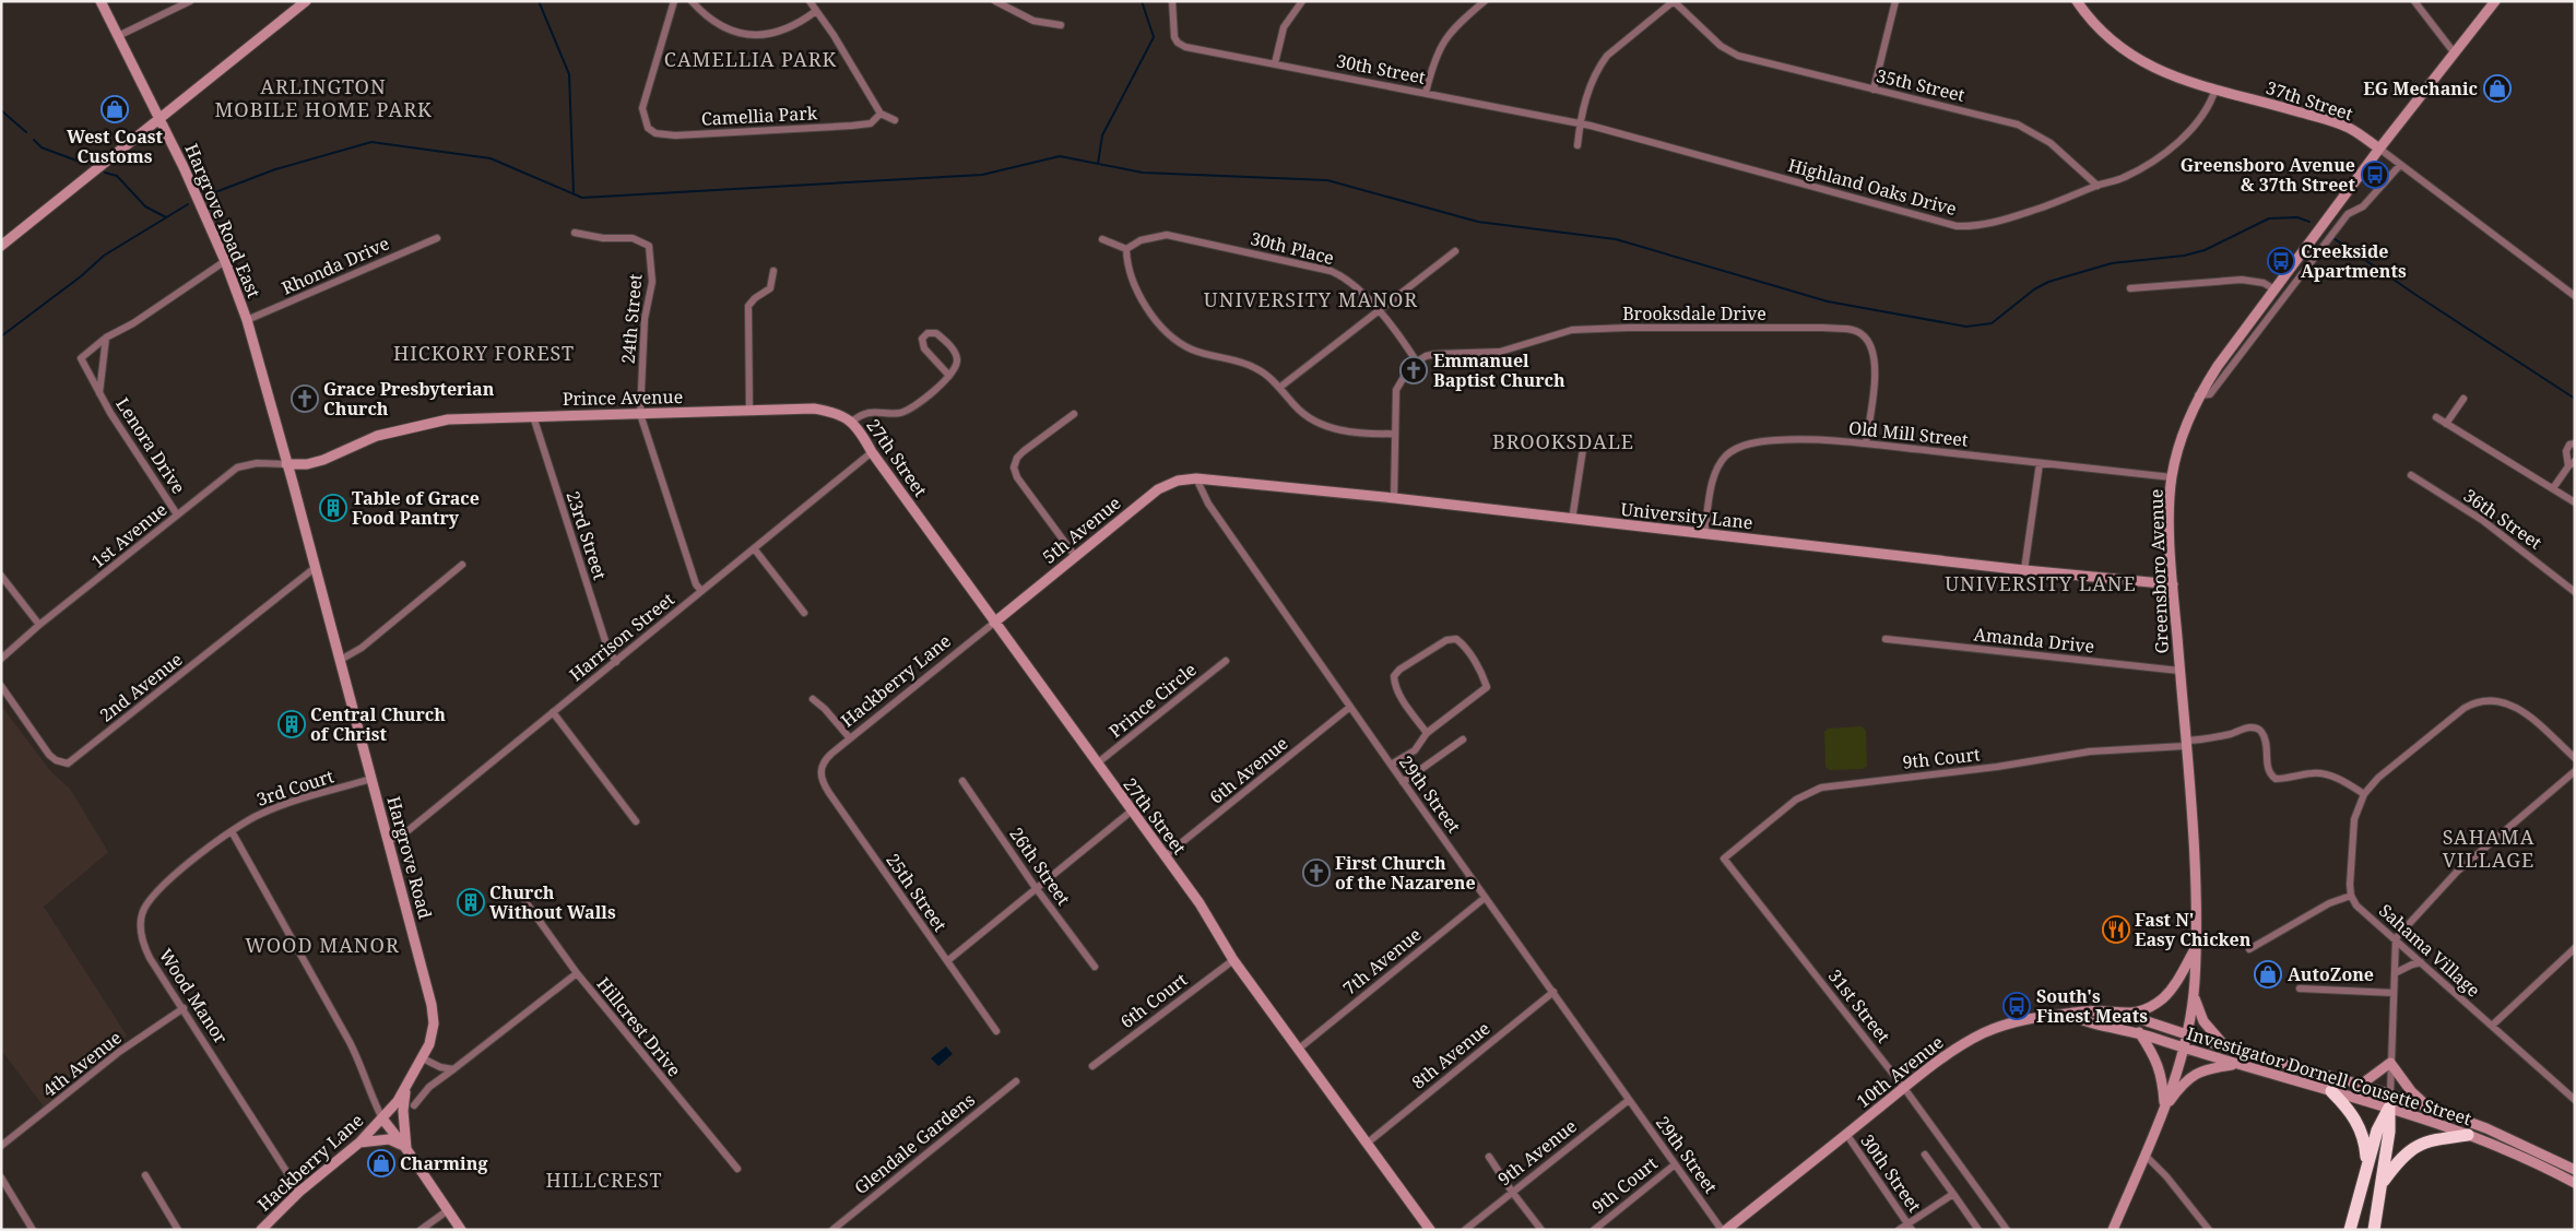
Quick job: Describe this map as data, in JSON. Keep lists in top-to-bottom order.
{
  "streets": {
    "main road": [
      "37th Street",
      "Hargrove Road East",
      "Prince Avenue",
      "27th Street",
      "University Lane",
      "5th Avenue",
      "Greensboro Avenue",
      "Hackberry Lane",
      "Hargrove Road",
      "10th Avenue",
      "Investigator Dornell Cousette Street"
    ],
    "street": [
      "30th Street",
      "35th Street",
      "Camellia Park",
      "Highland Oaks Drive",
      "30th Place",
      "Rhonda Drive",
      "Brooksdale Drive",
      "24th Street",
      "Old Mill Street",
      "Lenora Drive",
      "36th Street",
      "1st Avenue",
      "23rd Street",
      "Harrison Street",
      "Amanda Drive",
      "2nd Avenue",
      "Prince Circle",
      "9th Court",
      "6th Avenue",
      "3rd Court",
      "29th Street",
      "26th Street",
      "25th Street",
      "Sahama Village",
      "7th Avenue",
      "Wood Manor",
      "6th Court",
      "31st Street",
      "Hillcrest Drive",
      "8th Avenue",
      "4th Avenue",
      "Glendale Gardens",
      "9th Avenue"
    ]
  },
  "crossings": [
    ["30th Street", "Highland Oaks Drive"],
    ["30th Street", "10th Avenue"],
    ["35th Street", "Highland Oaks Drive"],
    ["37th Street", "Highland Oaks Drive"],
    ["37th Street", "Greensboro Avenue"],
    ["Hargrove Road East", "Rhonda Drive"],
    ["Hargrove Road East", "Prince Avenue"],
    ["Hargrove Road East", "Lenora Drive"],
    ["Hargrove Road East", "1st Avenue"],
    ["Hargrove Road East", "Hargrove Road"],
    ["30th Place", "Brooksdale Drive"],
    ["Brooksdale Drive", "Old Mill Street"],
    ["24th Street", "Prince Avenue"],
    ["24th Street", "Harrison Street"],
    ["Prince Avenue", "27th Street"],
    ["Prince Avenue", "1st Avenue"],
    ["Prince Avenue", "23rd Street"],
    ["Prince Avenue", "Hargrove Road"],
    ["Old Mill Street", "University Lane"],
    ["Old Mill Street", "Greensboro Avenue"],
    ["Lenora Drive", "1st Avenue"],
    ["27th Street", "5th Avenue"],
    ["27th Street", "Harrison Street"],
    ["27th Street", "Hackberry Lane"],
    ["27th Street", "Prince Circle"],
    ["27th Street", "6th Avenue"],
    ["27th Street", "7th Avenue"],
    ["27th Street", "6th Court"],
    ["27th Street", "8th Avenue"],
    ["University Lane", "5th Avenue"],
    ["University Lane", "Greensboro Avenue"],
    ["University Lane", "29th Street"],
    ["5th Avenue", "Hackberry Lane"],
    ["5th Avenue", "29th Street"],
    ["1st Avenue", "Hargrove Road"],
    ["23rd Street", "Harrison Street"],
    ["Greensboro Avenue", "Amanda Drive"],
    ["Greensboro Avenue", "9th Court"],
    ["Greensboro Avenue", "Investigator Dornell Cousette Street"],
    ["Harrison Street", "Hargrove Road"],
    ["Hackberry Lane", "Hargrove Road"],
    ["Hackberry Lane", "25th Street"],
    ["Hackberry Lane", "Wood Manor"],
    ["2nd Avenue", "Hargrove Road"],
    ["9th Court", "29th Street"],
    ["9th Court", "31st Street"],
    ["6th Avenue", "29th Street"],
    ["3rd Court", "Hargrove Road"],
    ["3rd Court", "Wood Manor"],
    ["29th Street", "7th Avenue"],
    ["29th Street", "8th Avenue"],
    ["29th Street", "9th Avenue"],
    ["Wood Manor", "4th Avenue"],
    ["31st Street", "10th Avenue"],
    ["10th Avenue", "Investigator Dornell Cousette Street"]
  ],
  "districts": [
    "CAMELLIA PARK",
    "ARLINGTON MOBILE HOME PARK",
    "UNIVERSITY MANOR",
    "HICKORY FOREST",
    "BROOKSDALE",
    "UNIVERSITY LANE",
    "SAHAMA VILLAGE",
    "WOOD MANOR",
    "HILLCREST"
  ],
  "places": {
    "shop": [
      "EG Mechanic",
      "West Coast Customs",
      "AutoZone",
      "Charming"
    ],
    "bus stop": ["Greensboro Avenue & 37th Street", "Creekside Apartments", "South's Finest Meats"],
    "church": ["Emmanuel Baptist Church", "Grace Presbyterian Church", "First Church of the Nazarene"],
    "building": ["Table of Grace Food Pantry", "Central Church of Christ", "Church Without Walls"],
    "restaurant": ["Fast N' Easy Chicken"]
  }
}
